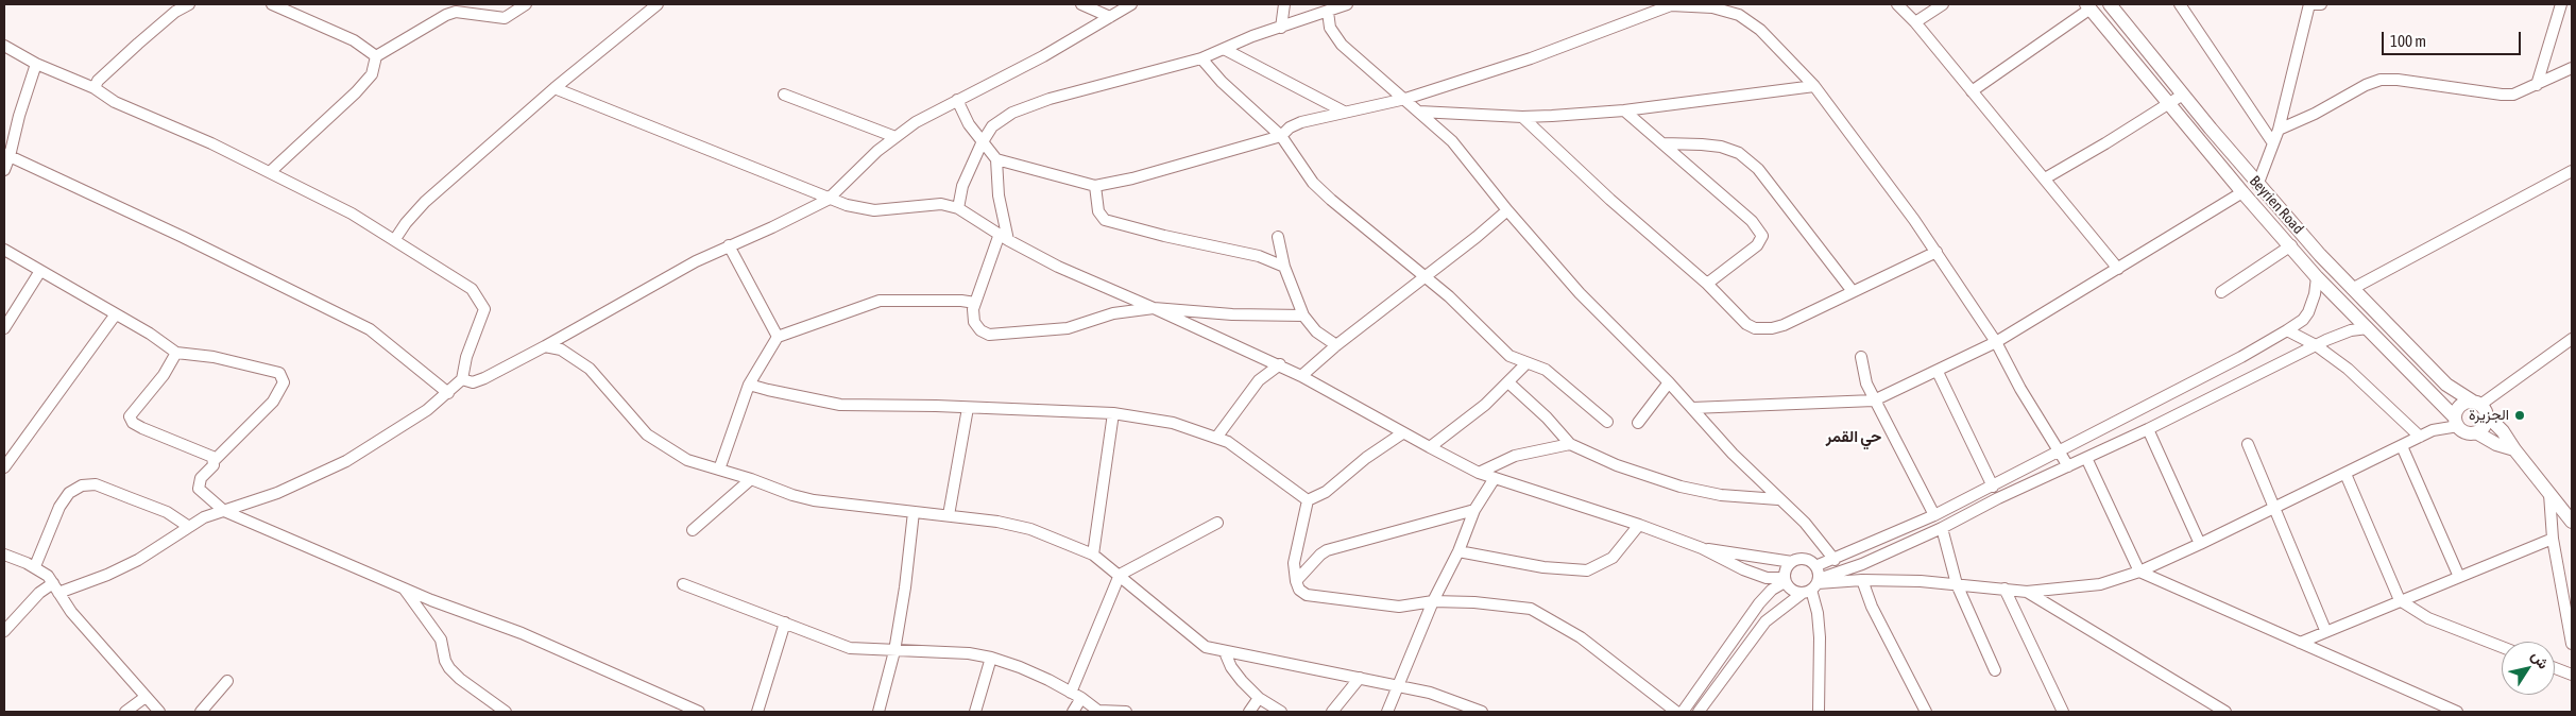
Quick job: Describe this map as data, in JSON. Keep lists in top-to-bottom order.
{
  "streets": {
    "main road": ["Beyrien Road"]
  },
  "districts": ["حي القمر"],
  "places": ["الجزيرة"],
  "scale_bar": "100 m",
  "north": "top right"
}
